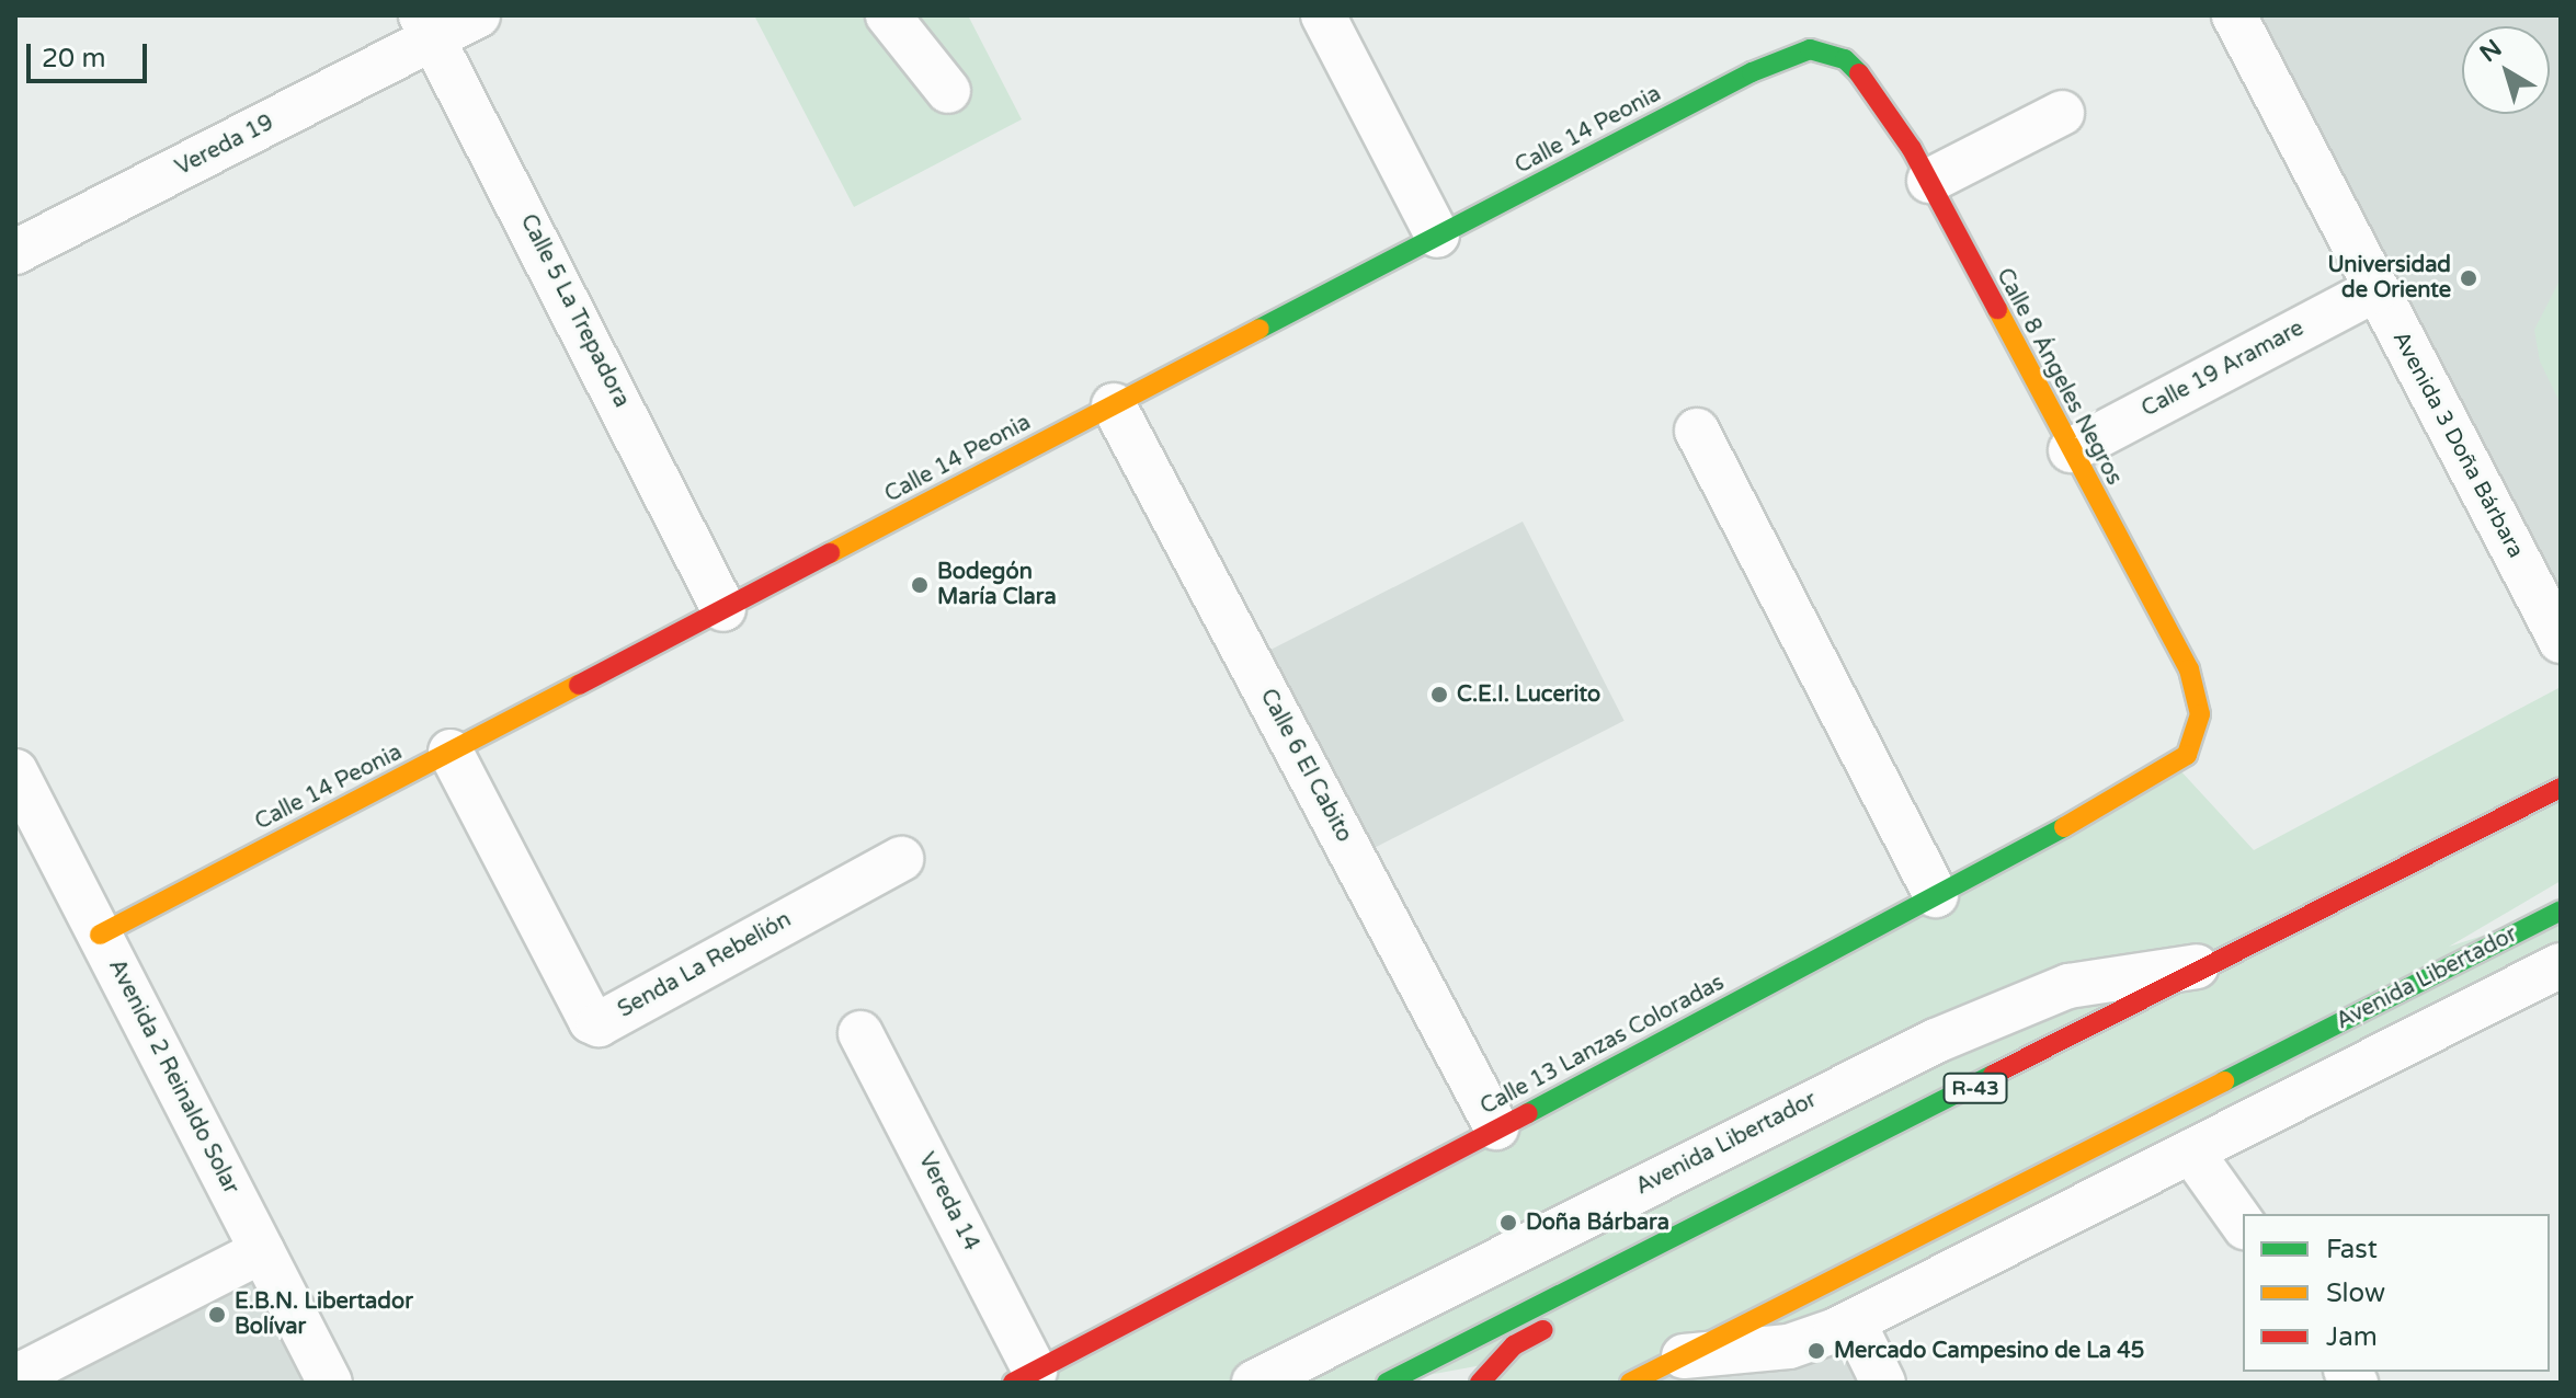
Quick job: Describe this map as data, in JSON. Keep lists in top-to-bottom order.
{
  "streets": {
    "street": [
      "Calle 14 Peonia",
      "Vereda 19",
      "Calle 5 La Trepadora",
      "Calle 19 Aramare",
      "Calle 8 Ángeles Negros",
      "Avenida 3 Doña Bárbara",
      "Calle 6 El Cabito",
      "Senda La Rebelión",
      "Avenida Libertador",
      "Calle 13 Lanzas Coloradas",
      "Avenida 2 Reinaldo Solar",
      "R-43",
      "Vereda 14"
    ]
  },
  "crossings": [
    ["Calle 14 Peonia", "Calle 5 La Trepadora"],
    ["Calle 14 Peonia", "Calle 8 Ángeles Negros"],
    ["Calle 14 Peonia", "Calle 6 El Cabito"],
    ["Calle 14 Peonia", "Senda La Rebelión"],
    ["Calle 14 Peonia", "Avenida 2 Reinaldo Solar"],
    ["Vereda 19", "Calle 5 La Trepadora"],
    ["Calle 19 Aramare", "Calle 8 Ángeles Negros"],
    ["Calle 19 Aramare", "Avenida 3 Doña Bárbara"],
    ["Calle 8 Ángeles Negros", "Calle 13 Lanzas Coloradas"],
    ["Calle 6 El Cabito", "Calle 13 Lanzas Coloradas"],
    ["Calle 13 Lanzas Coloradas", "Vereda 14"]
  ],
  "places": [
    "Universidad de Oriente",
    "Bodegón María Clara",
    "C.E.I. Lucerito",
    "Doña Bárbara",
    "E.B.N. Libertador Bolívar",
    "Mercado Campesino de La 45"
  ],
  "legend": ["Fast", "Slow", "Jam"],
  "scale_bar": "20 m",
  "north": "top left"
}
